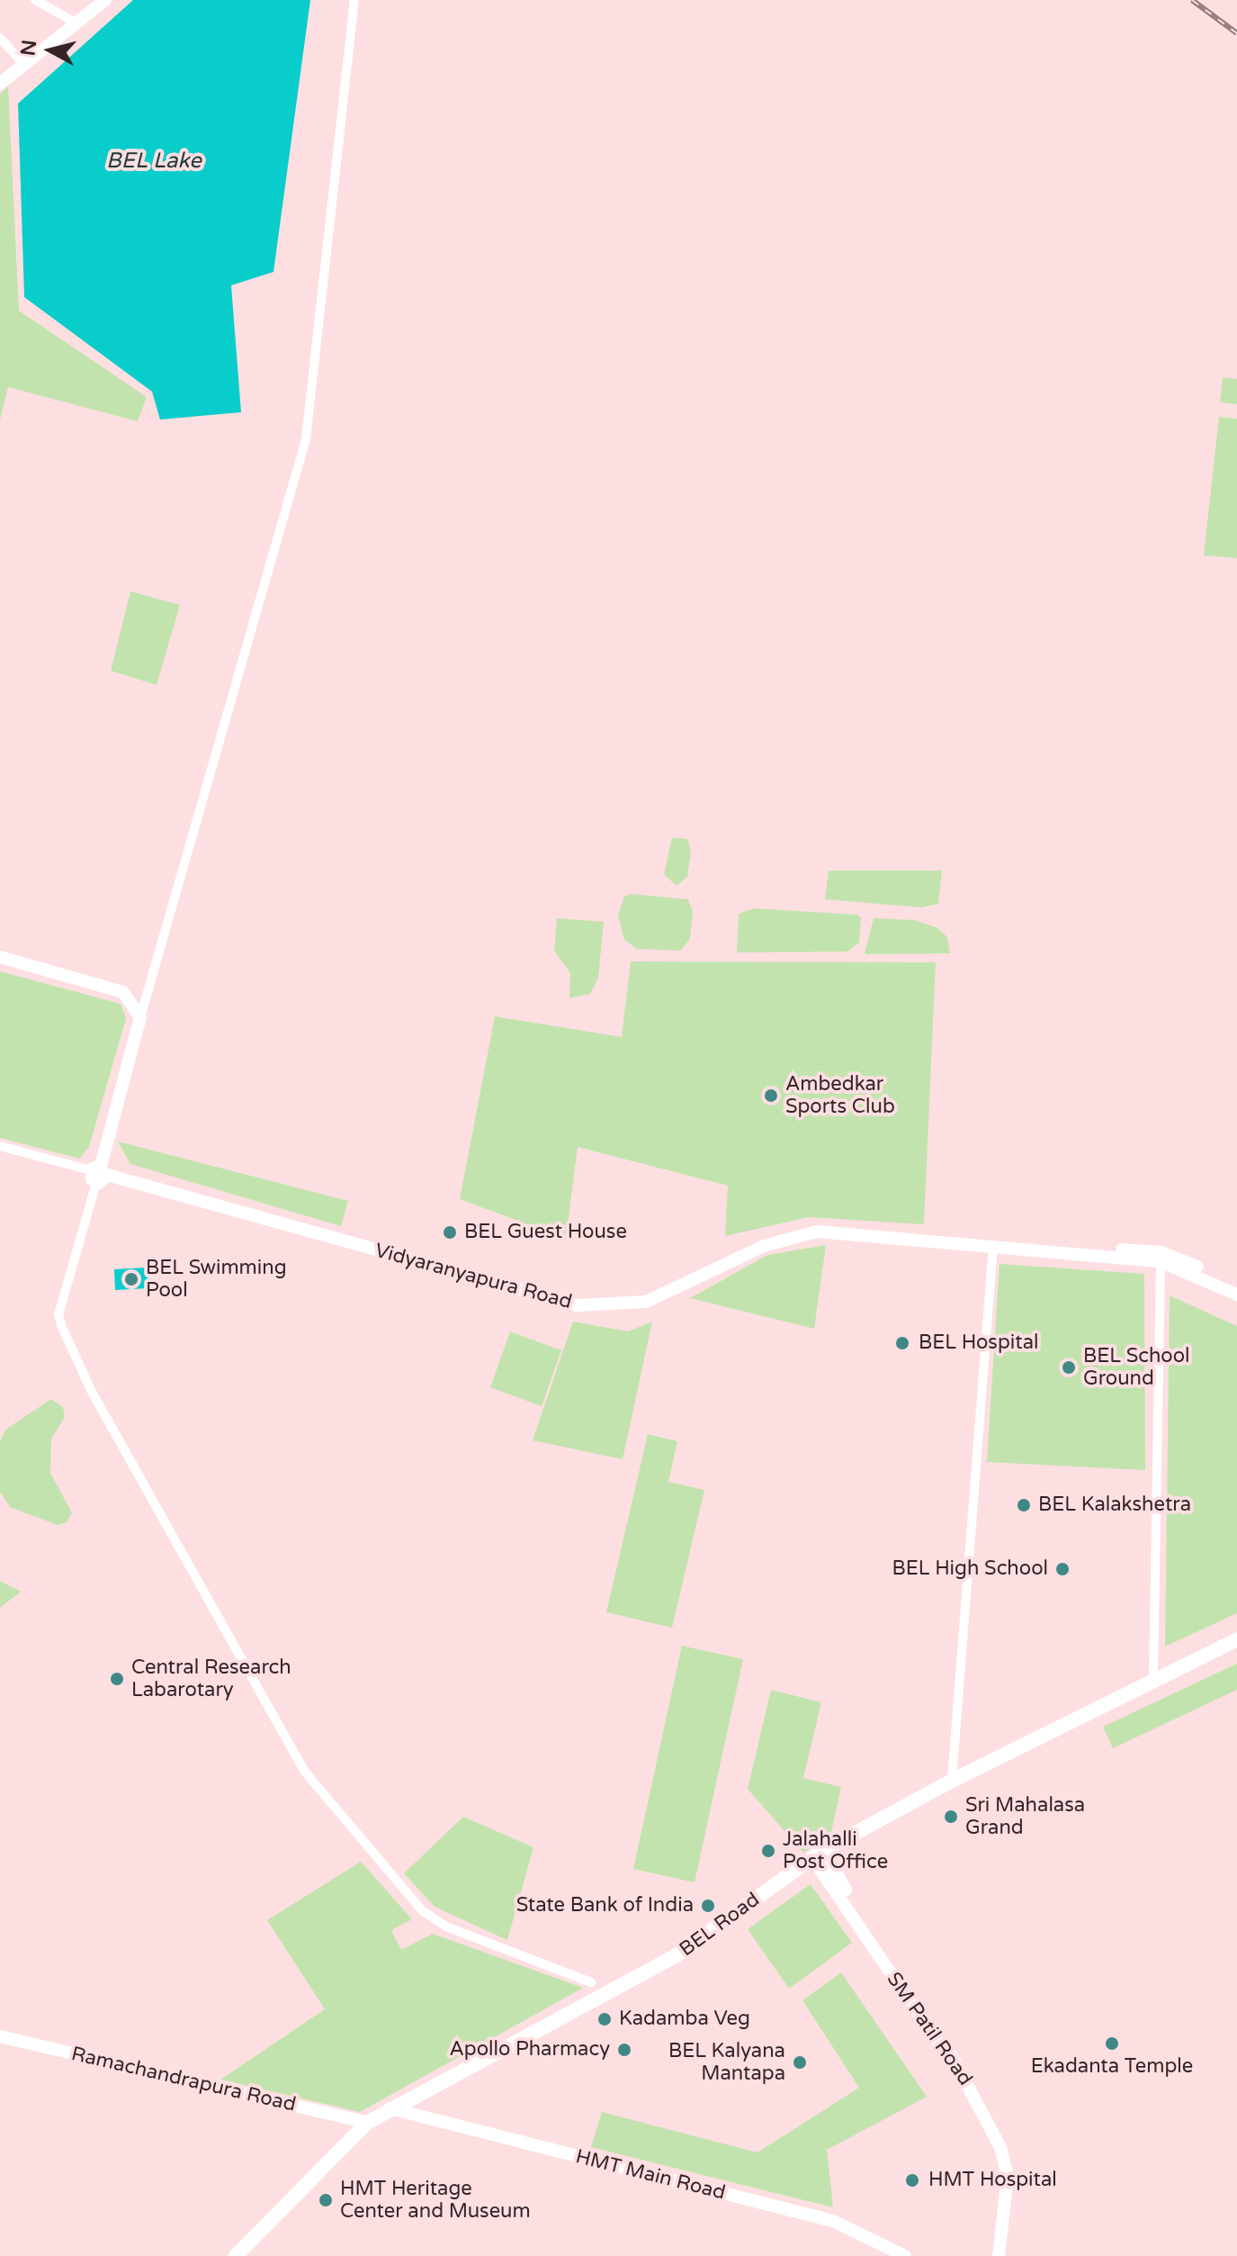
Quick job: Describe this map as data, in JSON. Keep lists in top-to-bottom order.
{
  "streets": {
    "main road": ["BEL Road"],
    "street": [
      "Vidyaranyapura Road",
      "SM Patil Road",
      "Ramachandrapura Road",
      "HMT Main Road"
    ]
  },
  "crossings": [
    ["BEL Road", "SM Patil Road"],
    ["BEL Road", "Ramachandrapura Road"],
    ["BEL Road", "HMT Main Road"]
  ],
  "water": ["BEL Lake"],
  "places": [
    "Ambedkar Sports Club",
    "BEL Guest House",
    "BEL Swimming Pool",
    "BEL Hospital",
    "BEL School Ground",
    "BEL Kalakshetra",
    "BEL High School",
    "Central Research Labarotary",
    "Sri Mahalasa Grand",
    "Jalahalli Post Office",
    "State Bank of India",
    "Kadamba Veg",
    "Ekadanta Temple",
    "Apollo Pharmacy",
    "BEL Kalyana Mantapa",
    "HMT Hospital",
    "HMT Heritage Center and Museum"
  ],
  "north": "left"
}
